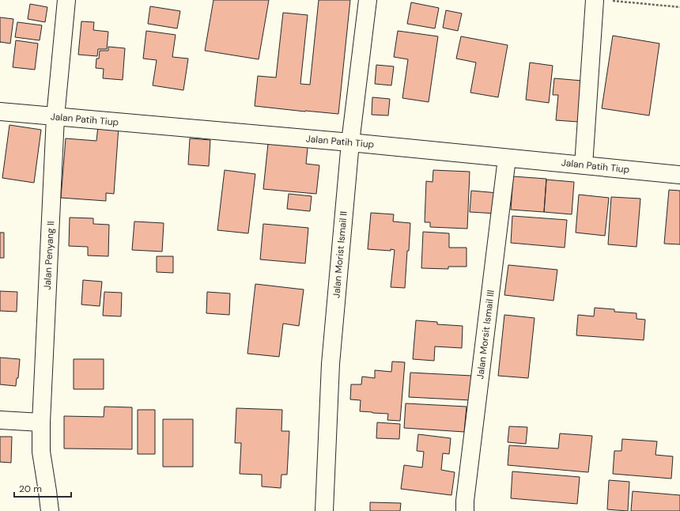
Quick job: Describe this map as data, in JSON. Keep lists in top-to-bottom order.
{
  "streets": {
    "street": [
      "Jalan Patih Tiup",
      "Jalan Morist Ismail II",
      "Jalan Penyang II",
      "Jalan Morsit Ismail III"
    ]
  },
  "crossings": [
    ["Jalan Patih Tiup", "Jalan Morist Ismail II"],
    ["Jalan Patih Tiup", "Jalan Penyang II"],
    ["Jalan Patih Tiup", "Jalan Morsit Ismail III"]
  ],
  "scale_bar": "20 m"
}
